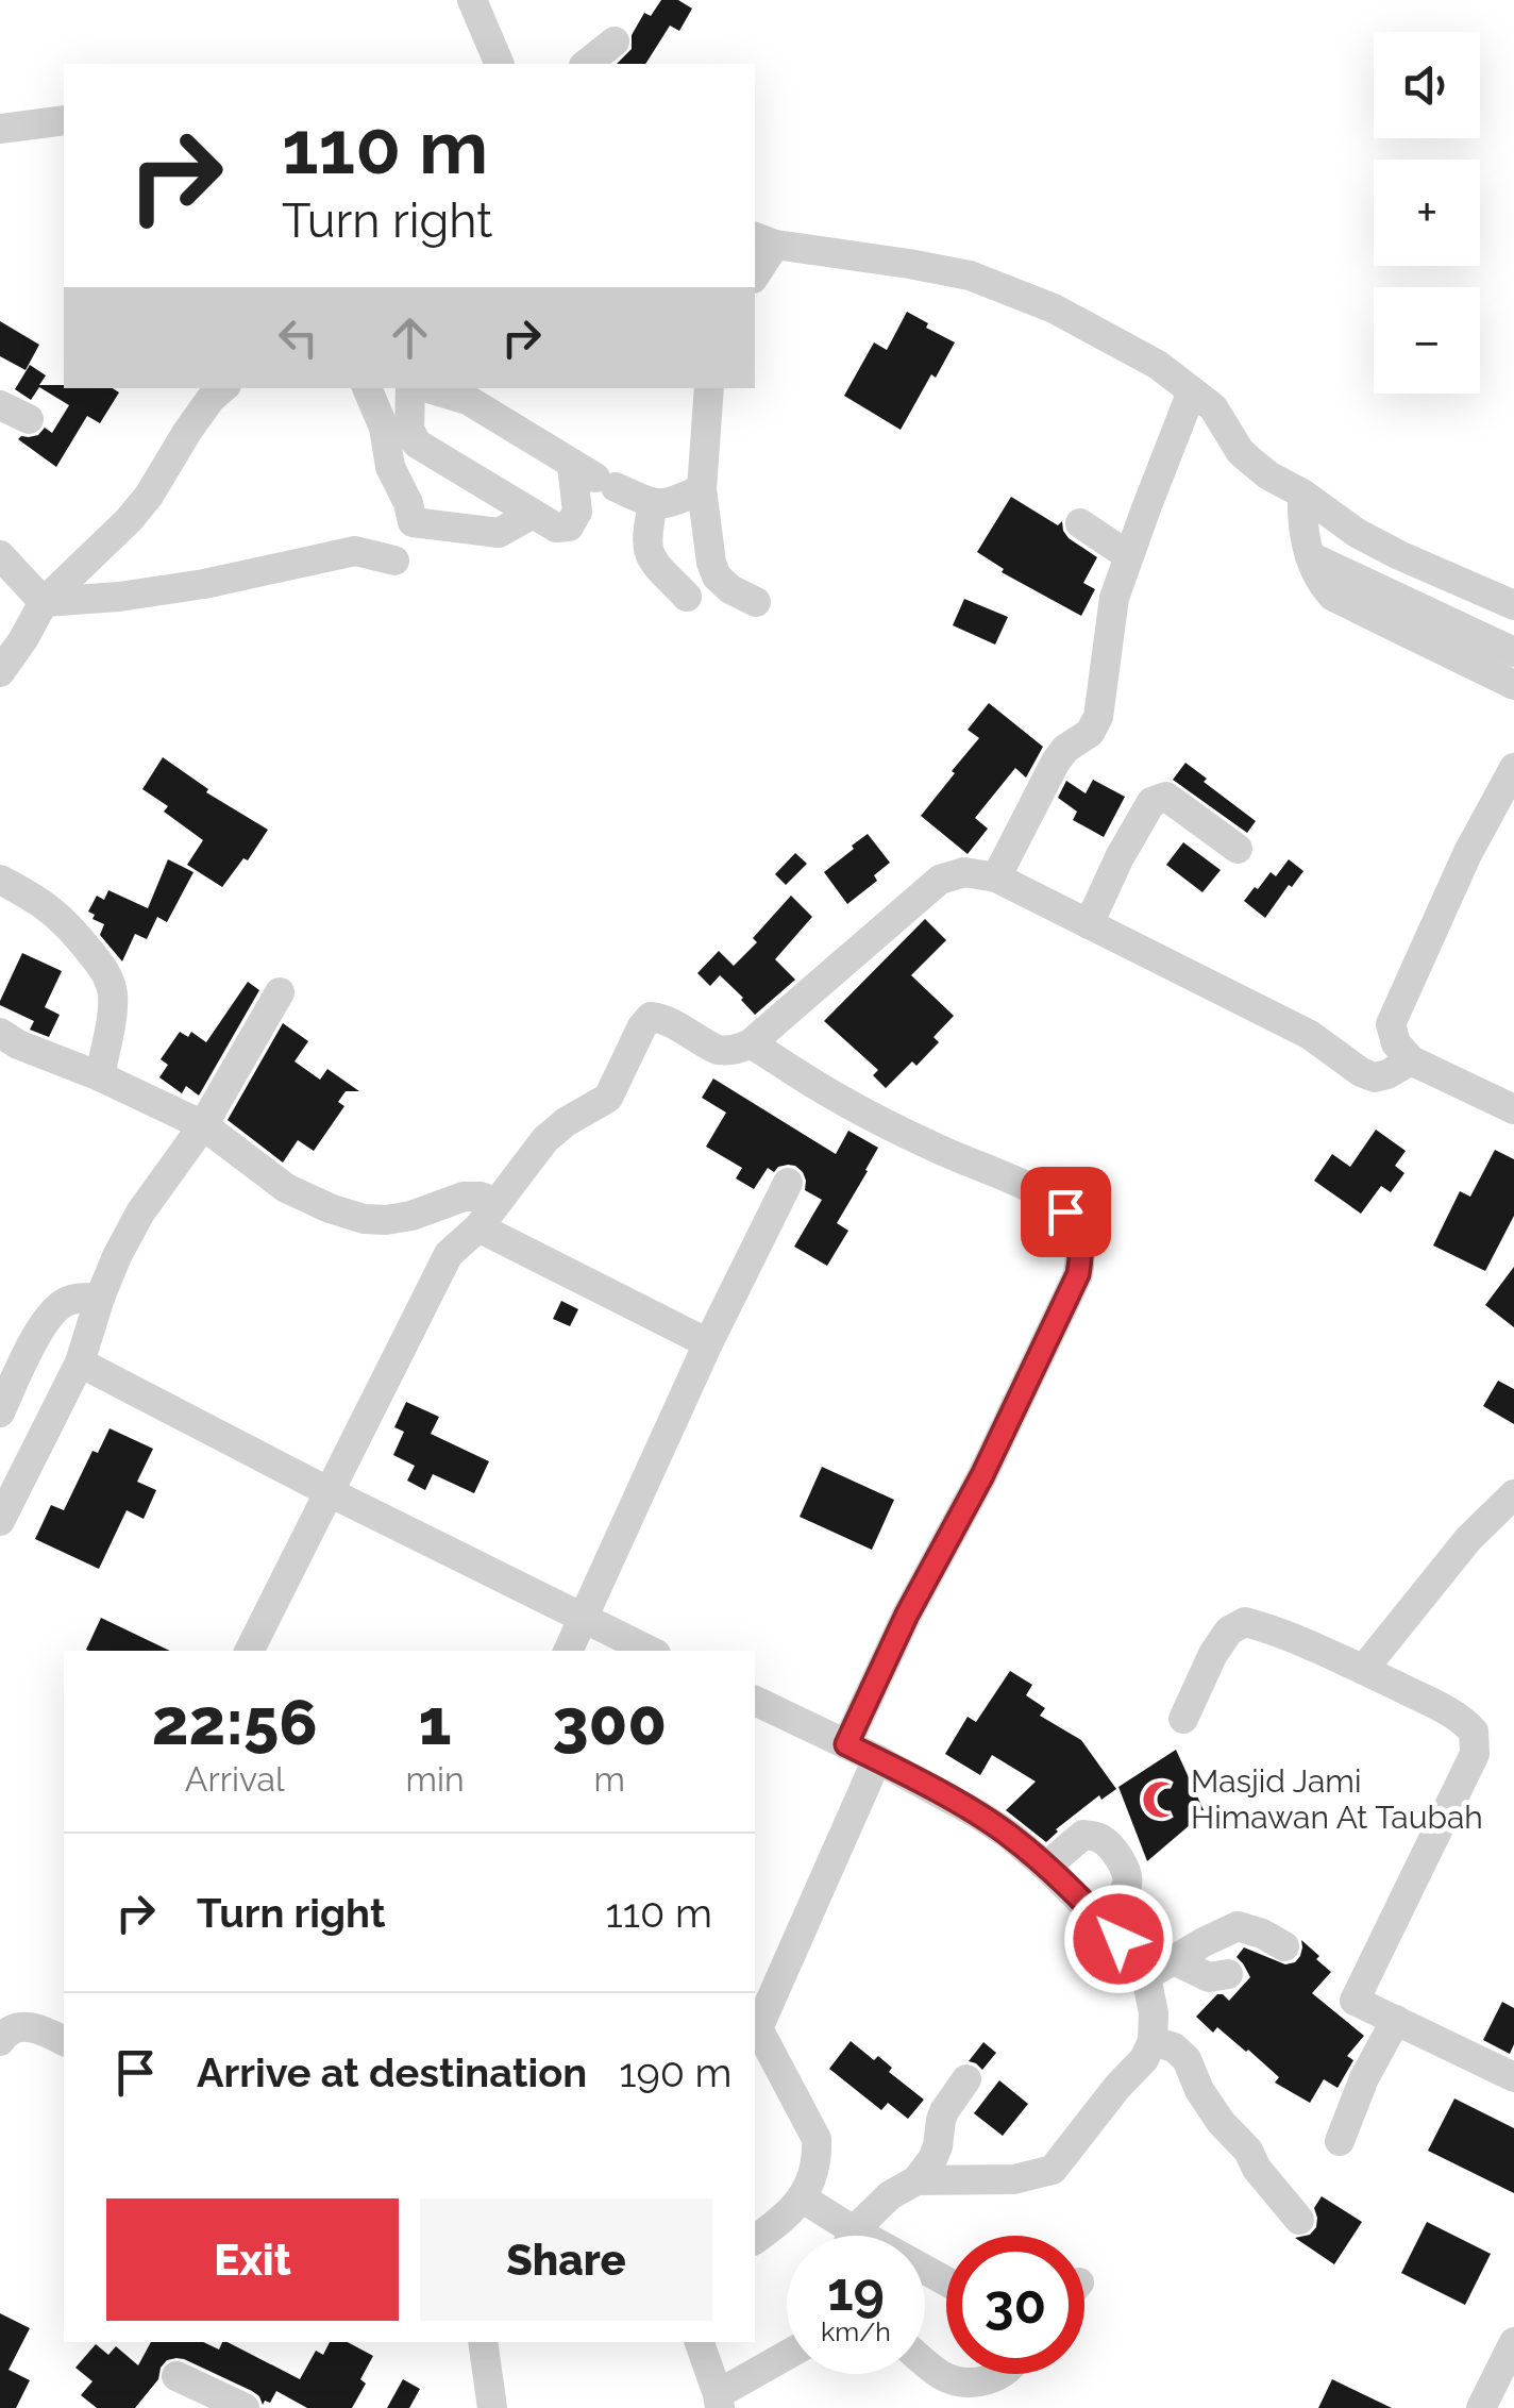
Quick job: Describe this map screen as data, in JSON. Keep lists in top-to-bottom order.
{
  "places": {
    "mosque": ["Masjid Jami Himawan At Taubah"]
  },
  "page": {
    "map_buttons": ["+", "−"],
    "turn": ["110 m", "Turn right"],
    "eta": [
      "22:56",
      "Arrival",
      "1",
      "min",
      "300",
      "m"
    ],
    "list": [
      {
        "name": "Turn right",
        "value": "110 m"
      },
      {
        "name": "Arrive at destination",
        "value": "190 m"
      }
    ],
    "buttons": ["Exit", "Share"],
    "speed": "19 km/h",
    "limit": "30"
  }
}
